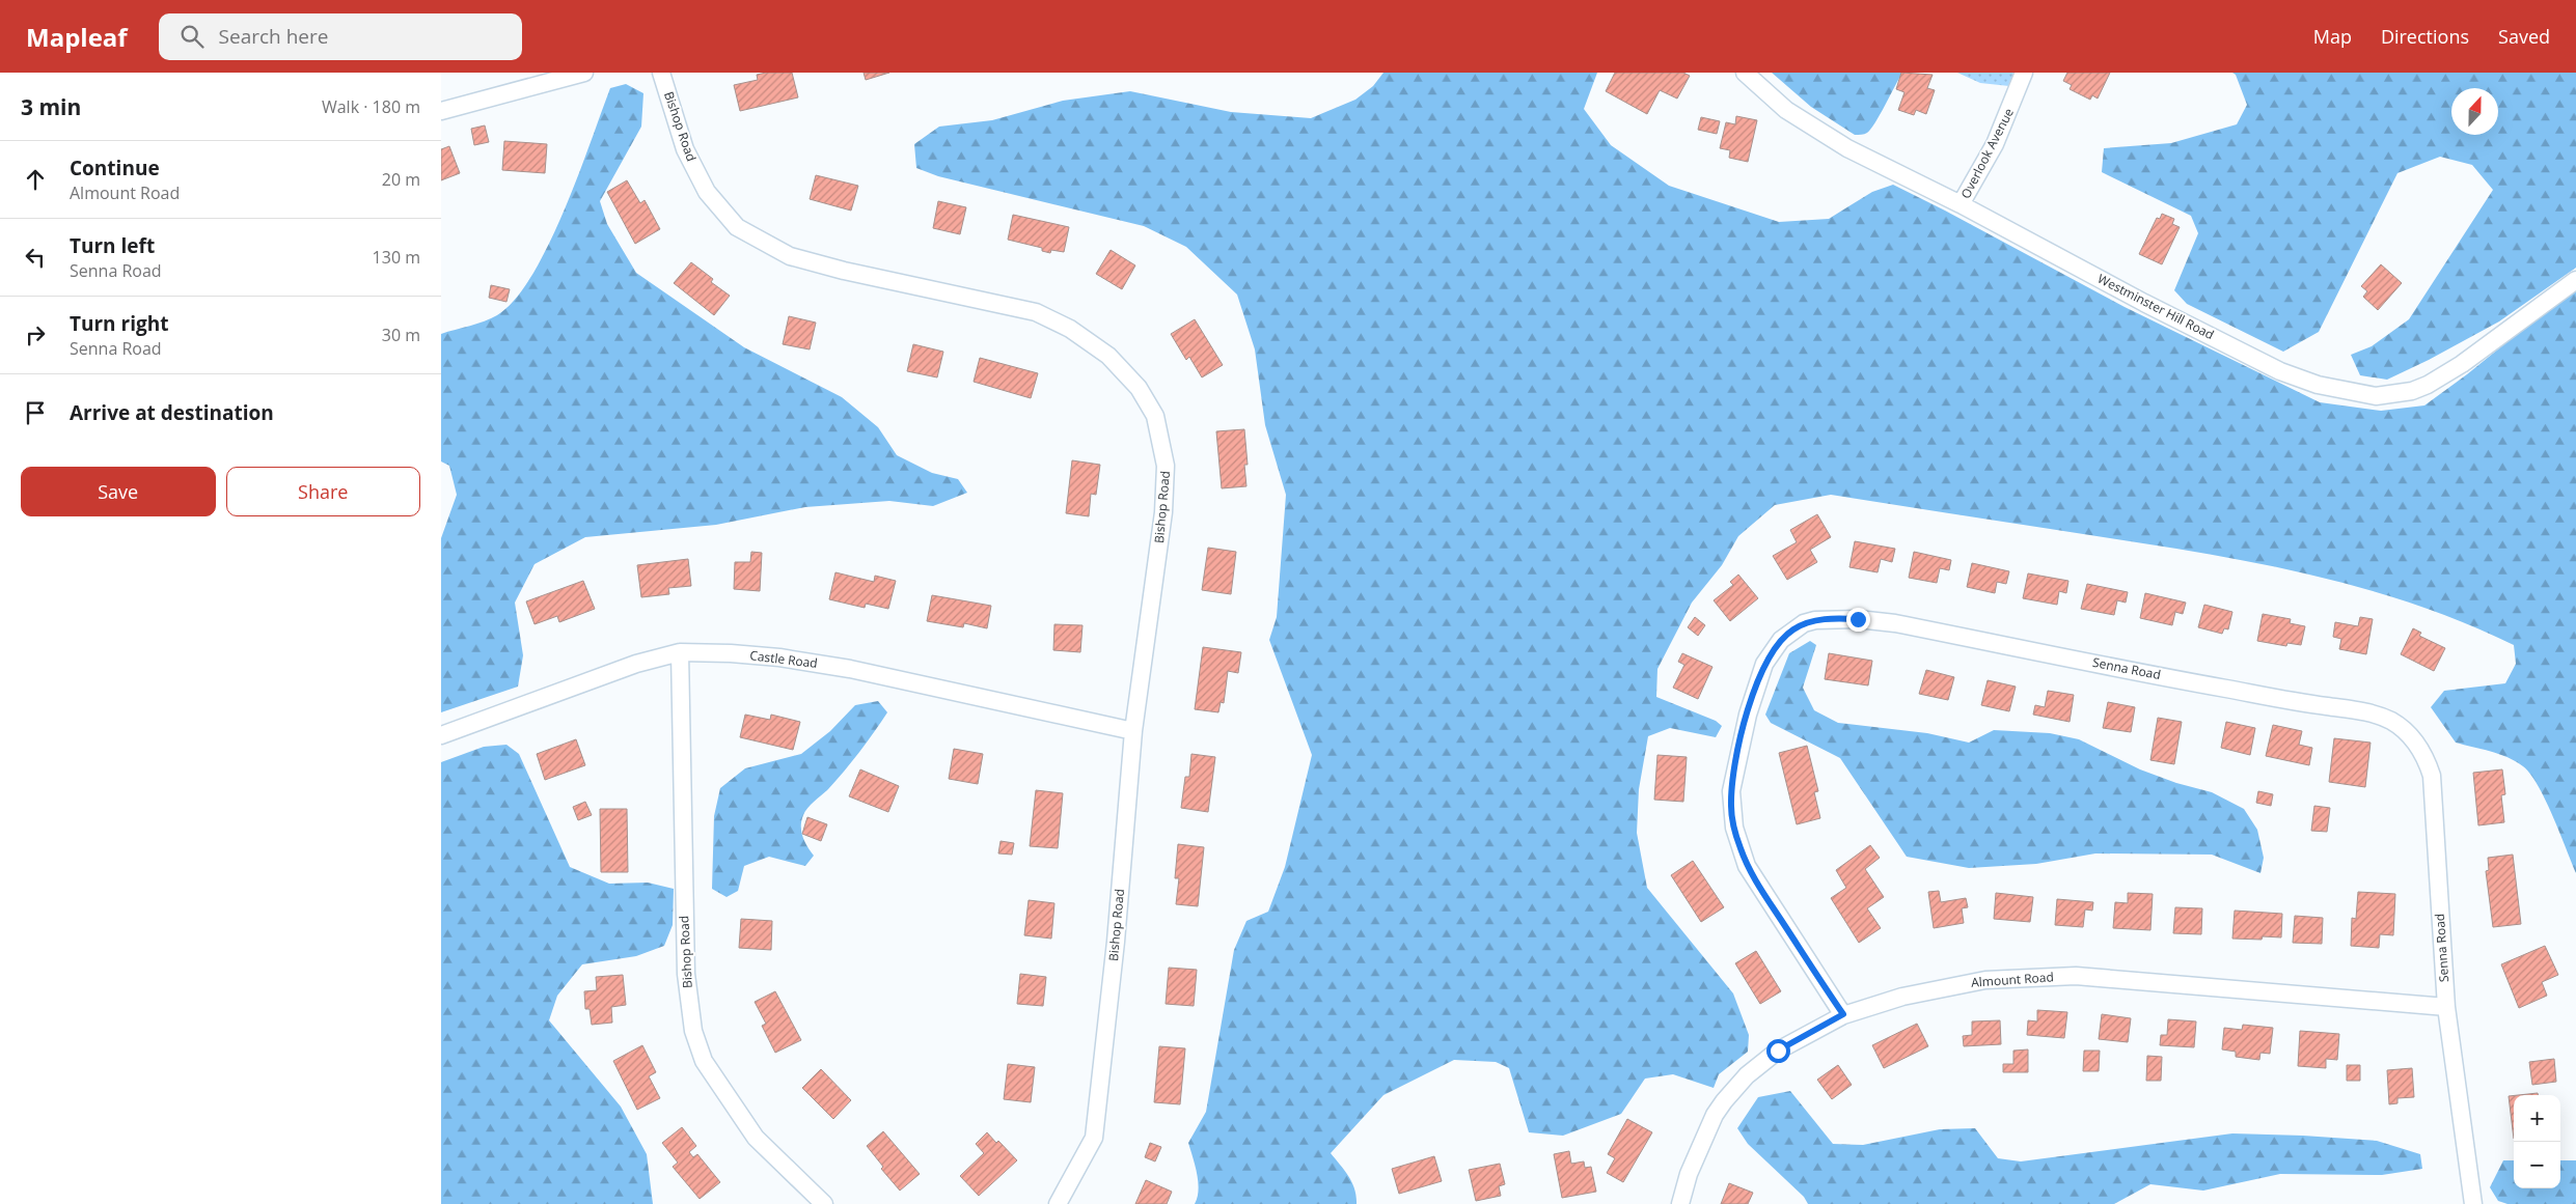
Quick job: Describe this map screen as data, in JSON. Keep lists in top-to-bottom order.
{
  "streets": {
    "street": [
      "Bishop Road",
      "Overlook Avenue",
      "Westminster Hill Road",
      "Castle Road",
      "Senna Road",
      "Almount Road"
    ]
  },
  "crossings": [
    ["Bishop Road", "Castle Road"],
    ["Overlook Avenue", "Westminster Hill Road"],
    ["Senna Road", "Almount Road"]
  ],
  "north": "top",
  "page": {
    "header": "Mapleaf",
    "search": "Search here",
    "nav": ["Map", "Directions", "Saved"],
    "heading": ["3 min", "Walk · 180 m"],
    "list": [
      ["Continue", "Almount Road", "20 m"],
      ["Turn left", "Senna Road", "130 m"],
      ["Turn right", "Senna Road", "30 m"],
      "Arrive at destination"
    ],
    "buttons": ["Save", "Share"],
    "map_buttons": ["+", "−"]
  }
}
